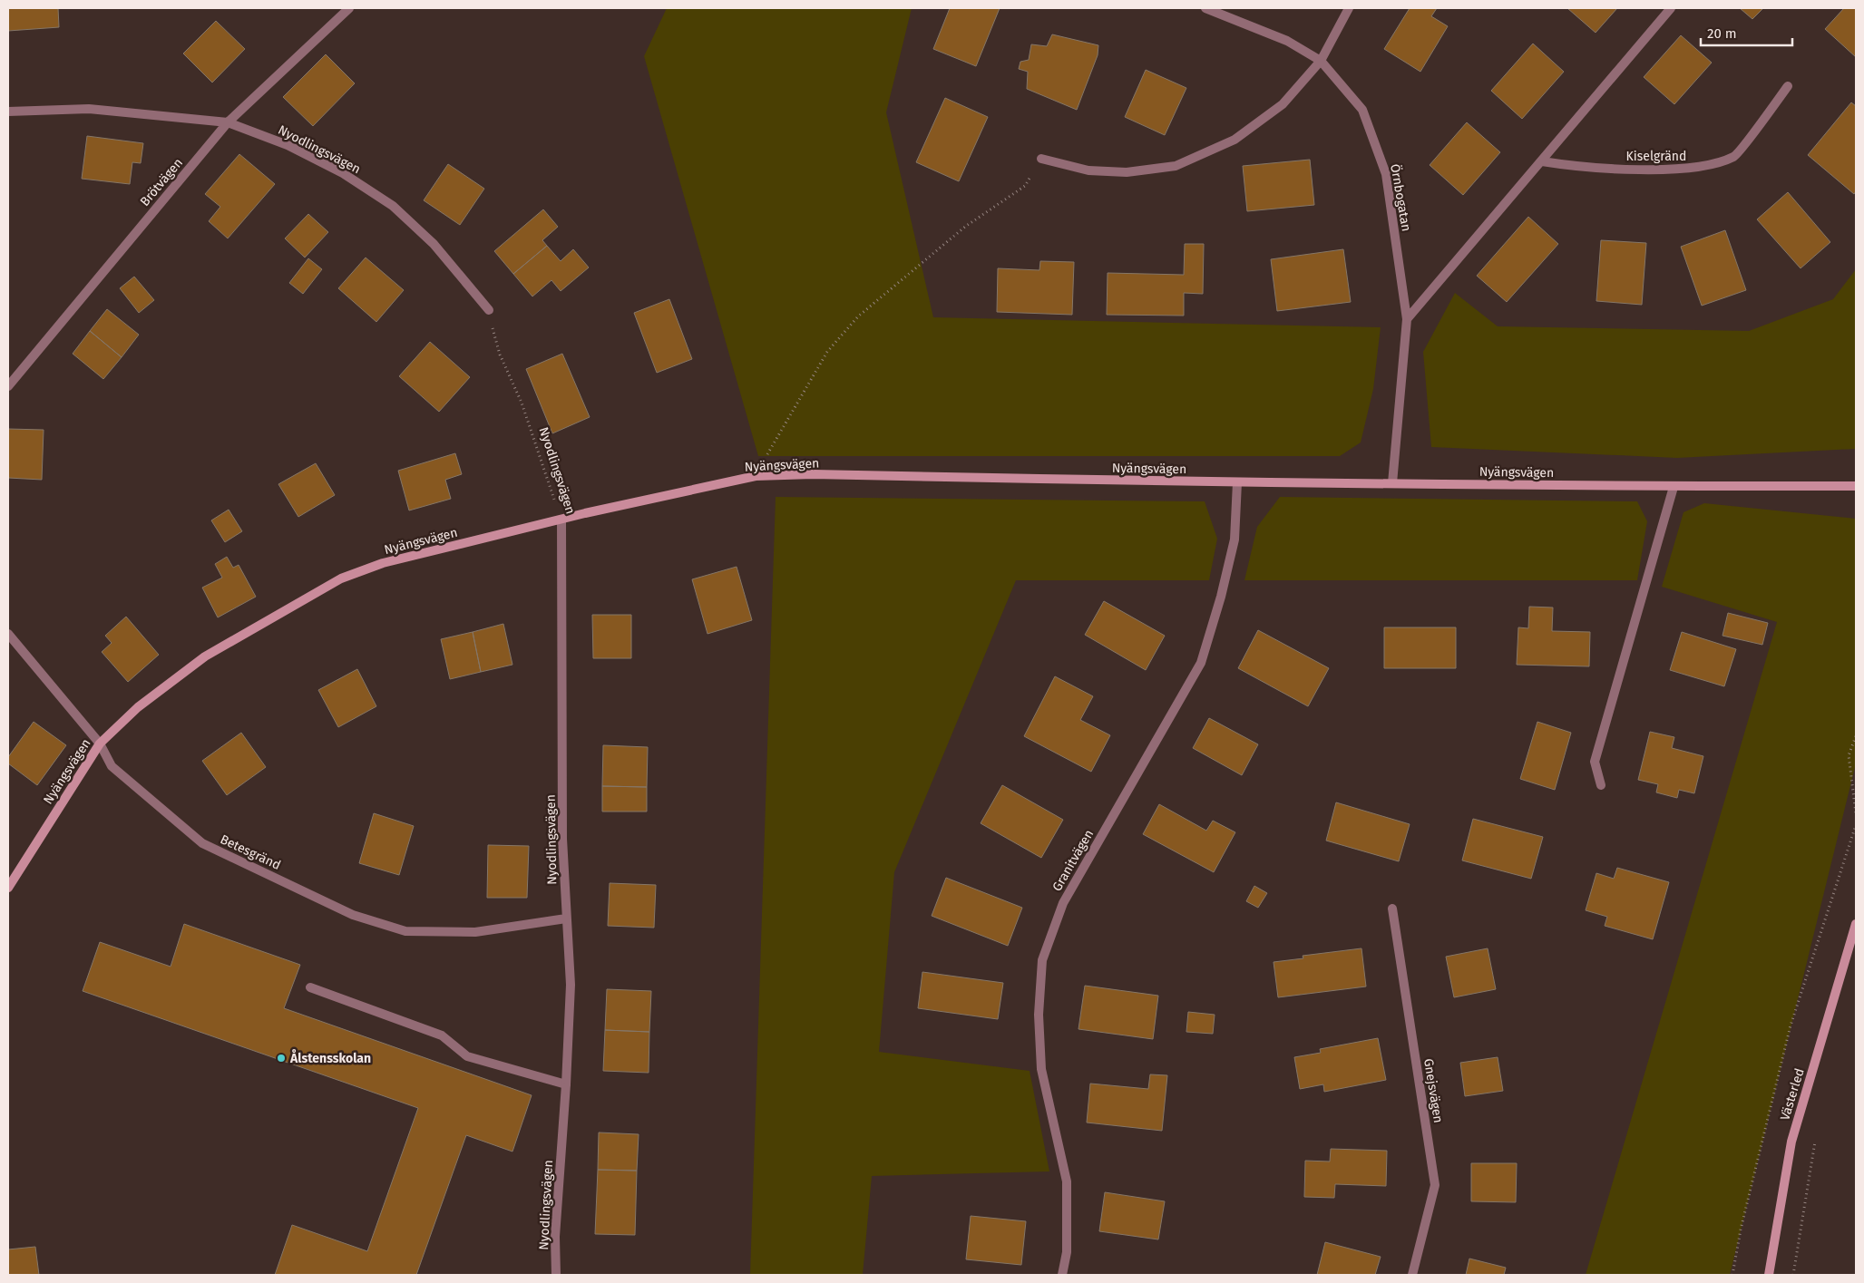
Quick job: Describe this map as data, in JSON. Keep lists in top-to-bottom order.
{
  "streets": {
    "street": [
      "Nyodlingsvägen",
      "Kiselgränd",
      "Brötvägen",
      "Örnbogatan",
      "Nyängsvägen",
      "Betesgränd",
      "Granitvägen",
      "Gnejsvägen",
      "Västerled"
    ]
  },
  "crossings": [
    ["Nyodlingsvägen", "Brötvägen"],
    ["Nyodlingsvägen", "Nyängsvägen"],
    ["Nyodlingsvägen", "Betesgränd"],
    ["Örnbogatan", "Nyängsvägen"],
    ["Nyängsvägen", "Betesgränd"],
    ["Nyängsvägen", "Granitvägen"]
  ],
  "places": ["Ålstensskolan"],
  "scale_bar": "20 m"
}
